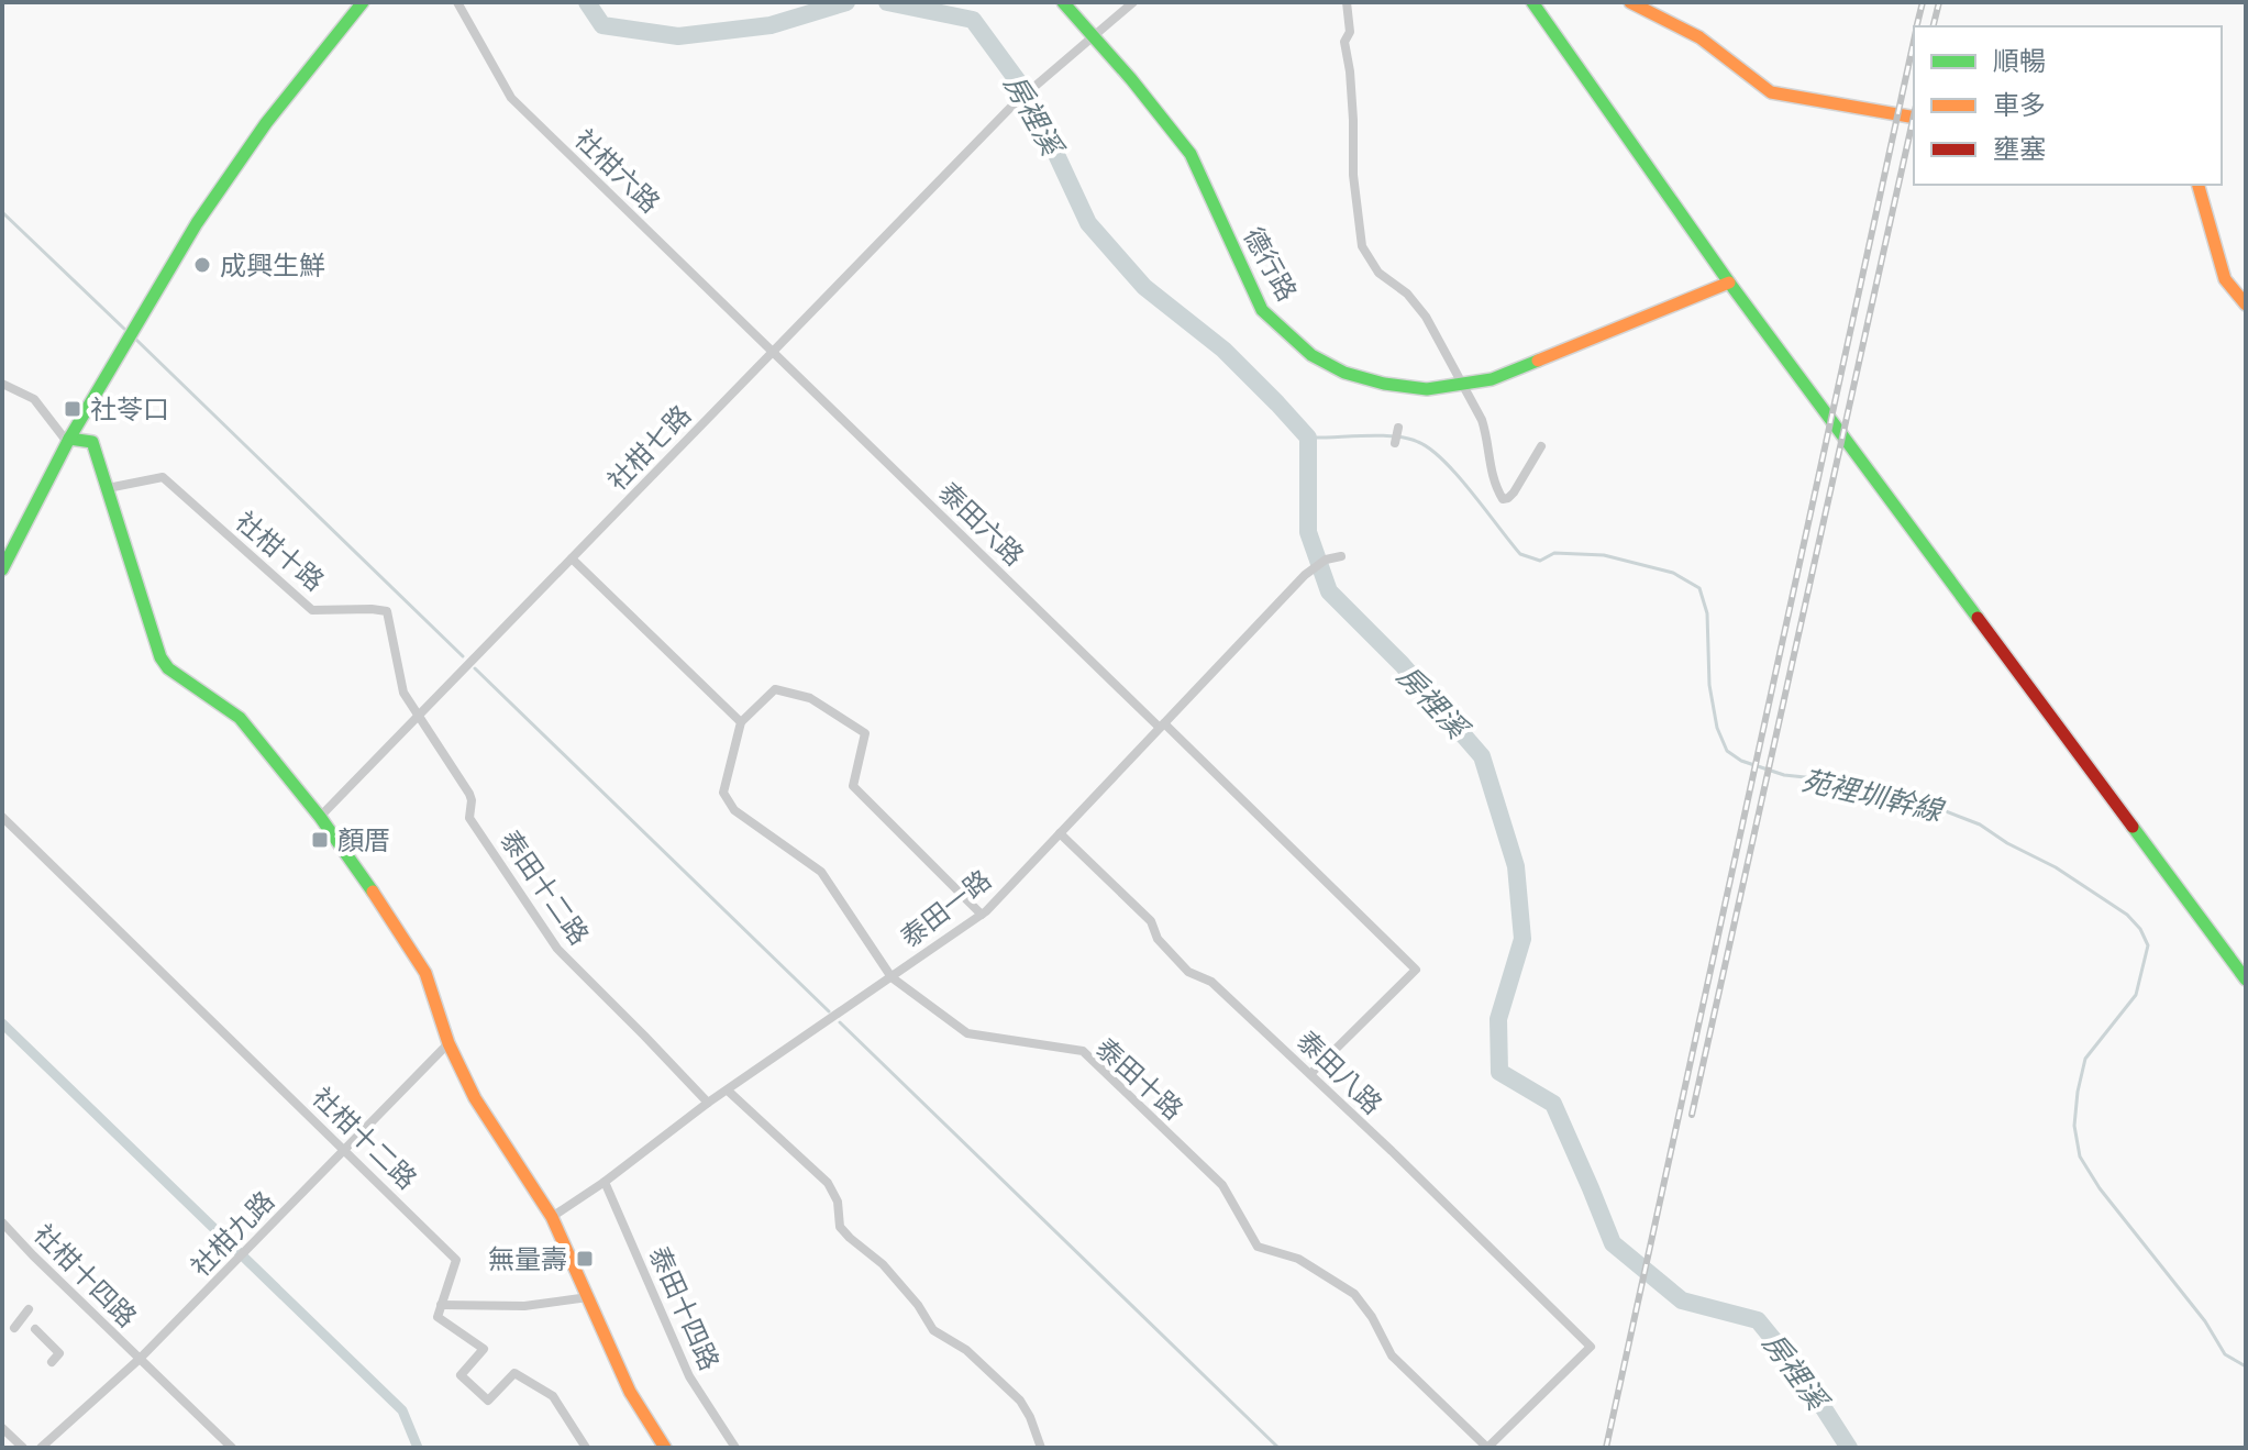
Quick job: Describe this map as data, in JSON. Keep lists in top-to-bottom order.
{
  "streets": {
    "street": [
      "社柑六路",
      "德行路",
      "社柑七路",
      "泰田六路",
      "社柑十路",
      "泰田十二路",
      "泰田一路",
      "泰田八路",
      "泰田十路",
      "社柑十二路",
      "社柑九路",
      "社柑十四路",
      "泰田十四路"
    ]
  },
  "crossings": [
    ["社柑六路", "社柑七路"],
    ["社柑六路", "泰田六路"],
    ["德行路", "社柑七路"],
    ["社柑七路", "泰田六路"],
    ["社柑七路", "社柑十路"],
    ["社柑七路", "泰田十二路"],
    ["泰田六路", "泰田一路"],
    ["泰田六路", "泰田八路"],
    ["社柑十路", "泰田十二路"],
    ["泰田十二路", "泰田一路"],
    ["泰田一路", "泰田八路"],
    ["泰田一路", "泰田十路"],
    ["泰田一路", "泰田十四路"],
    ["泰田八路", "泰田十路"],
    ["社柑十二路", "社柑九路"],
    ["社柑九路", "社柑十四路"]
  ],
  "water": ["房裡溪", "苑裡圳幹線"],
  "places": {
    "other": ["成興生鮮"],
    "transit": ["社苓口", "顏厝", "無量壽"]
  },
  "legend": ["順暢", "車多", "壅塞"]
}
